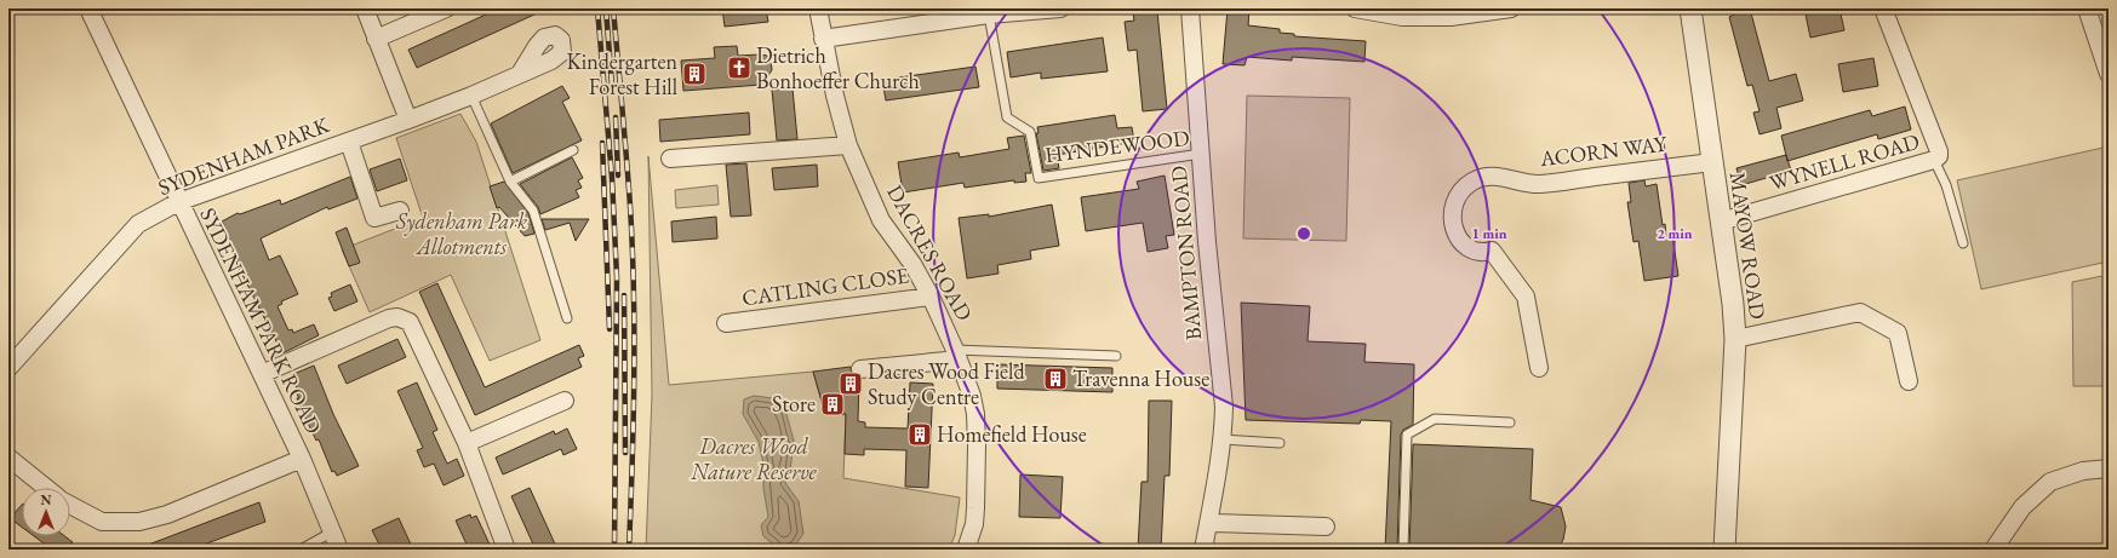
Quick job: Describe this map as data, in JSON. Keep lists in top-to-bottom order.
{
  "streets": {
    "street": [
      "ACORN WAY",
      "SYDENHAM PARK",
      "WYNELL ROAD",
      "MAYOW ROAD",
      "DACRES ROAD",
      "BAMPTON ROAD",
      "CATLING CLOSE",
      "SYDENHAM PARK ROAD"
    ],
    "lane": ["HYNDEWOOD"]
  },
  "crossings": [
    ["HYNDEWOOD", "BAMPTON ROAD"],
    ["ACORN WAY", "MAYOW ROAD"],
    ["SYDENHAM PARK", "SYDENHAM PARK ROAD"],
    ["WYNELL ROAD", "MAYOW ROAD"],
    ["DACRES ROAD", "CATLING CLOSE"]
  ],
  "parks": ["Sydenham Park Allotments", "Dacres Wood Nature Reserve"],
  "places": {
    "church": ["Dietrich Bonhoeffer Church"],
    "building": [
      "Kindergarten Forest Hill",
      "Travenna House",
      "Dacres Wood Field Study Centre",
      "Store",
      "Homefield House"
    ]
  },
  "north": "top",
  "rings": ["1 min", "2 min"]
}
